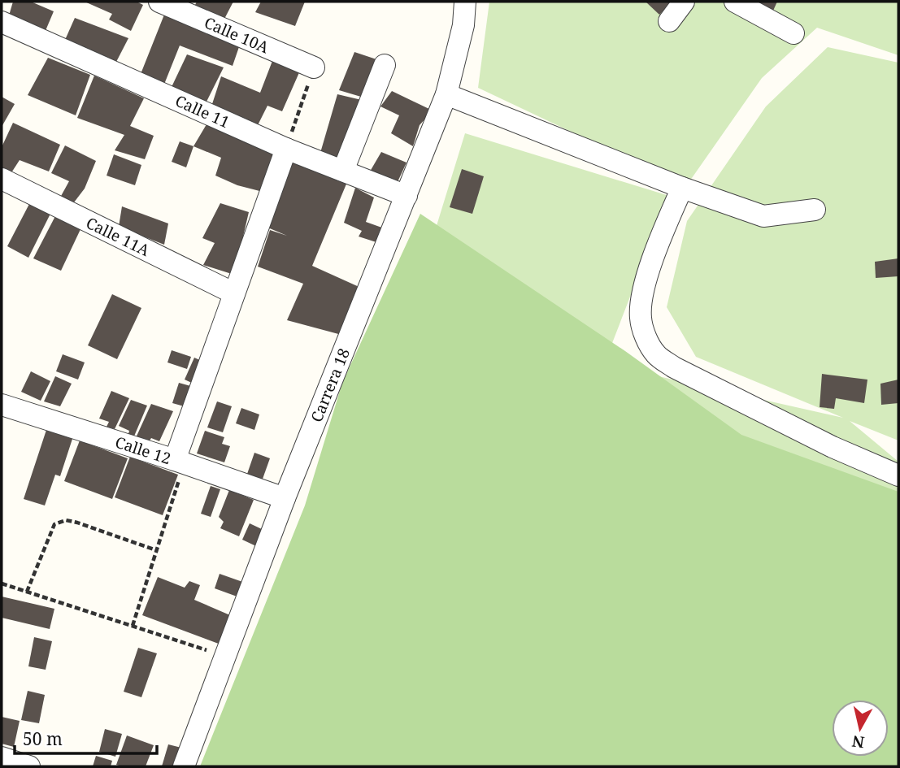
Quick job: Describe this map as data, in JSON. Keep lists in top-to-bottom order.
{
  "streets": {
    "street": [
      "Calle 10A",
      "Calle 11",
      "Calle 11A",
      "Carrera 18",
      "Calle 12"
    ]
  },
  "crossings": [
    ["Calle 11", "Carrera 18"],
    ["Carrera 18", "Calle 12"]
  ],
  "scale_bar": "50 m",
  "north": "bottom"
}
